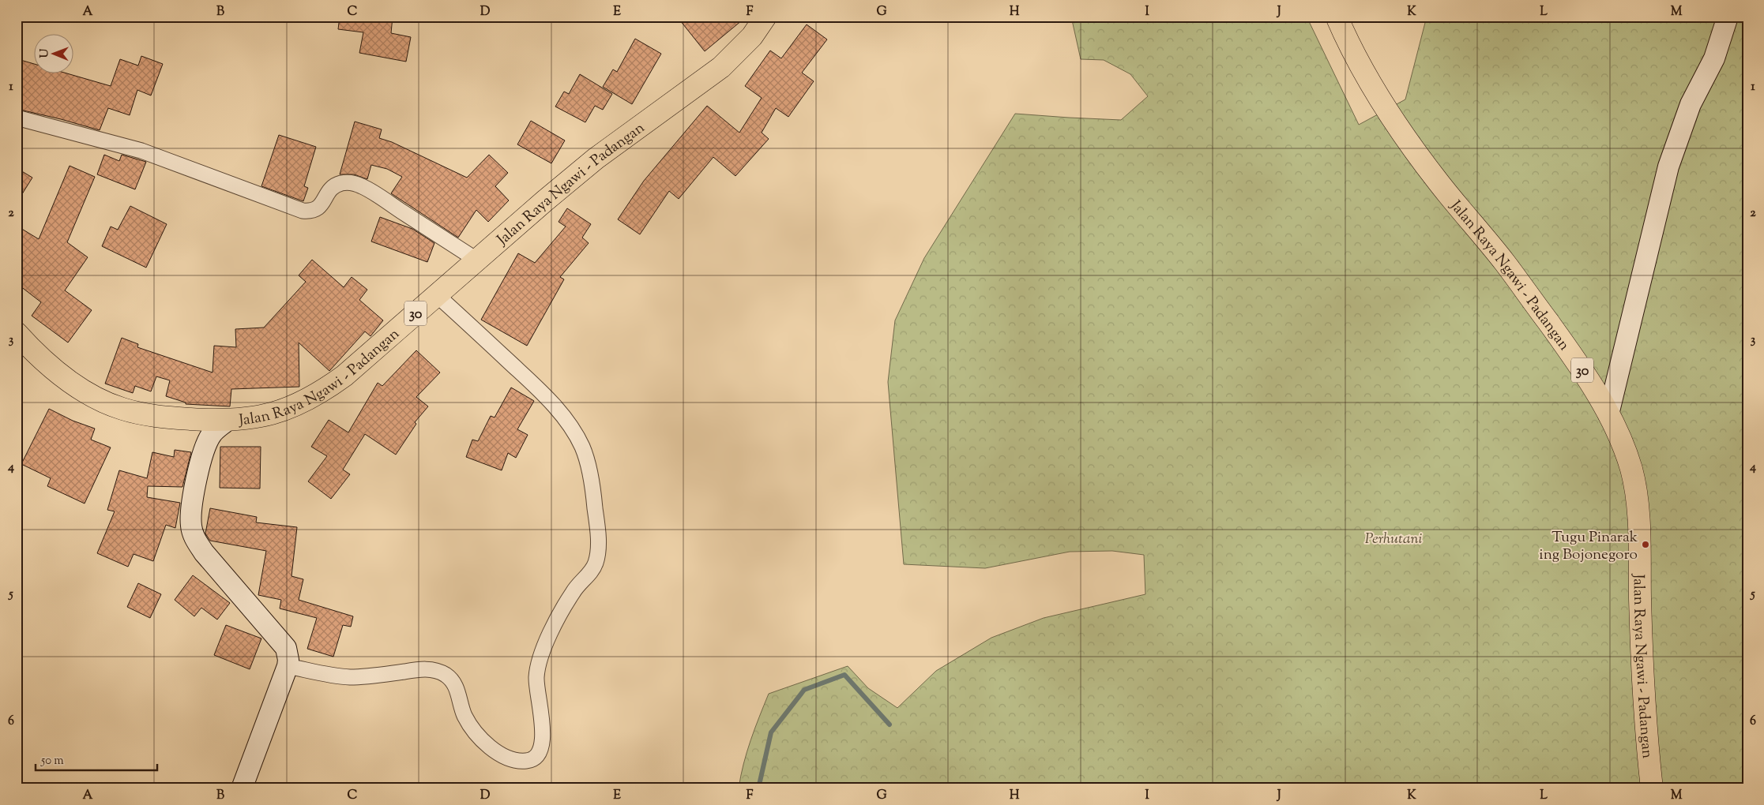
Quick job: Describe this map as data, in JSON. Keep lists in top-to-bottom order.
{
  "streets": {
    "highway": ["Jalan Raya Ngawi - Padangan", "30"]
  },
  "parks": ["Perhutani"],
  "places": ["Tugu Pinarak ing Bojonegoro"],
  "scale_bar": "50 m",
  "north": "left",
  "grid": {
    "columns": [
      "A",
      "B",
      "C",
      "D",
      "E",
      "F",
      "G",
      "H",
      "I",
      "J",
      "K",
      "L",
      "M"
    ],
    "rows": [
      "1",
      "2",
      "3",
      "4",
      "5",
      "6"
    ]
  }
}
